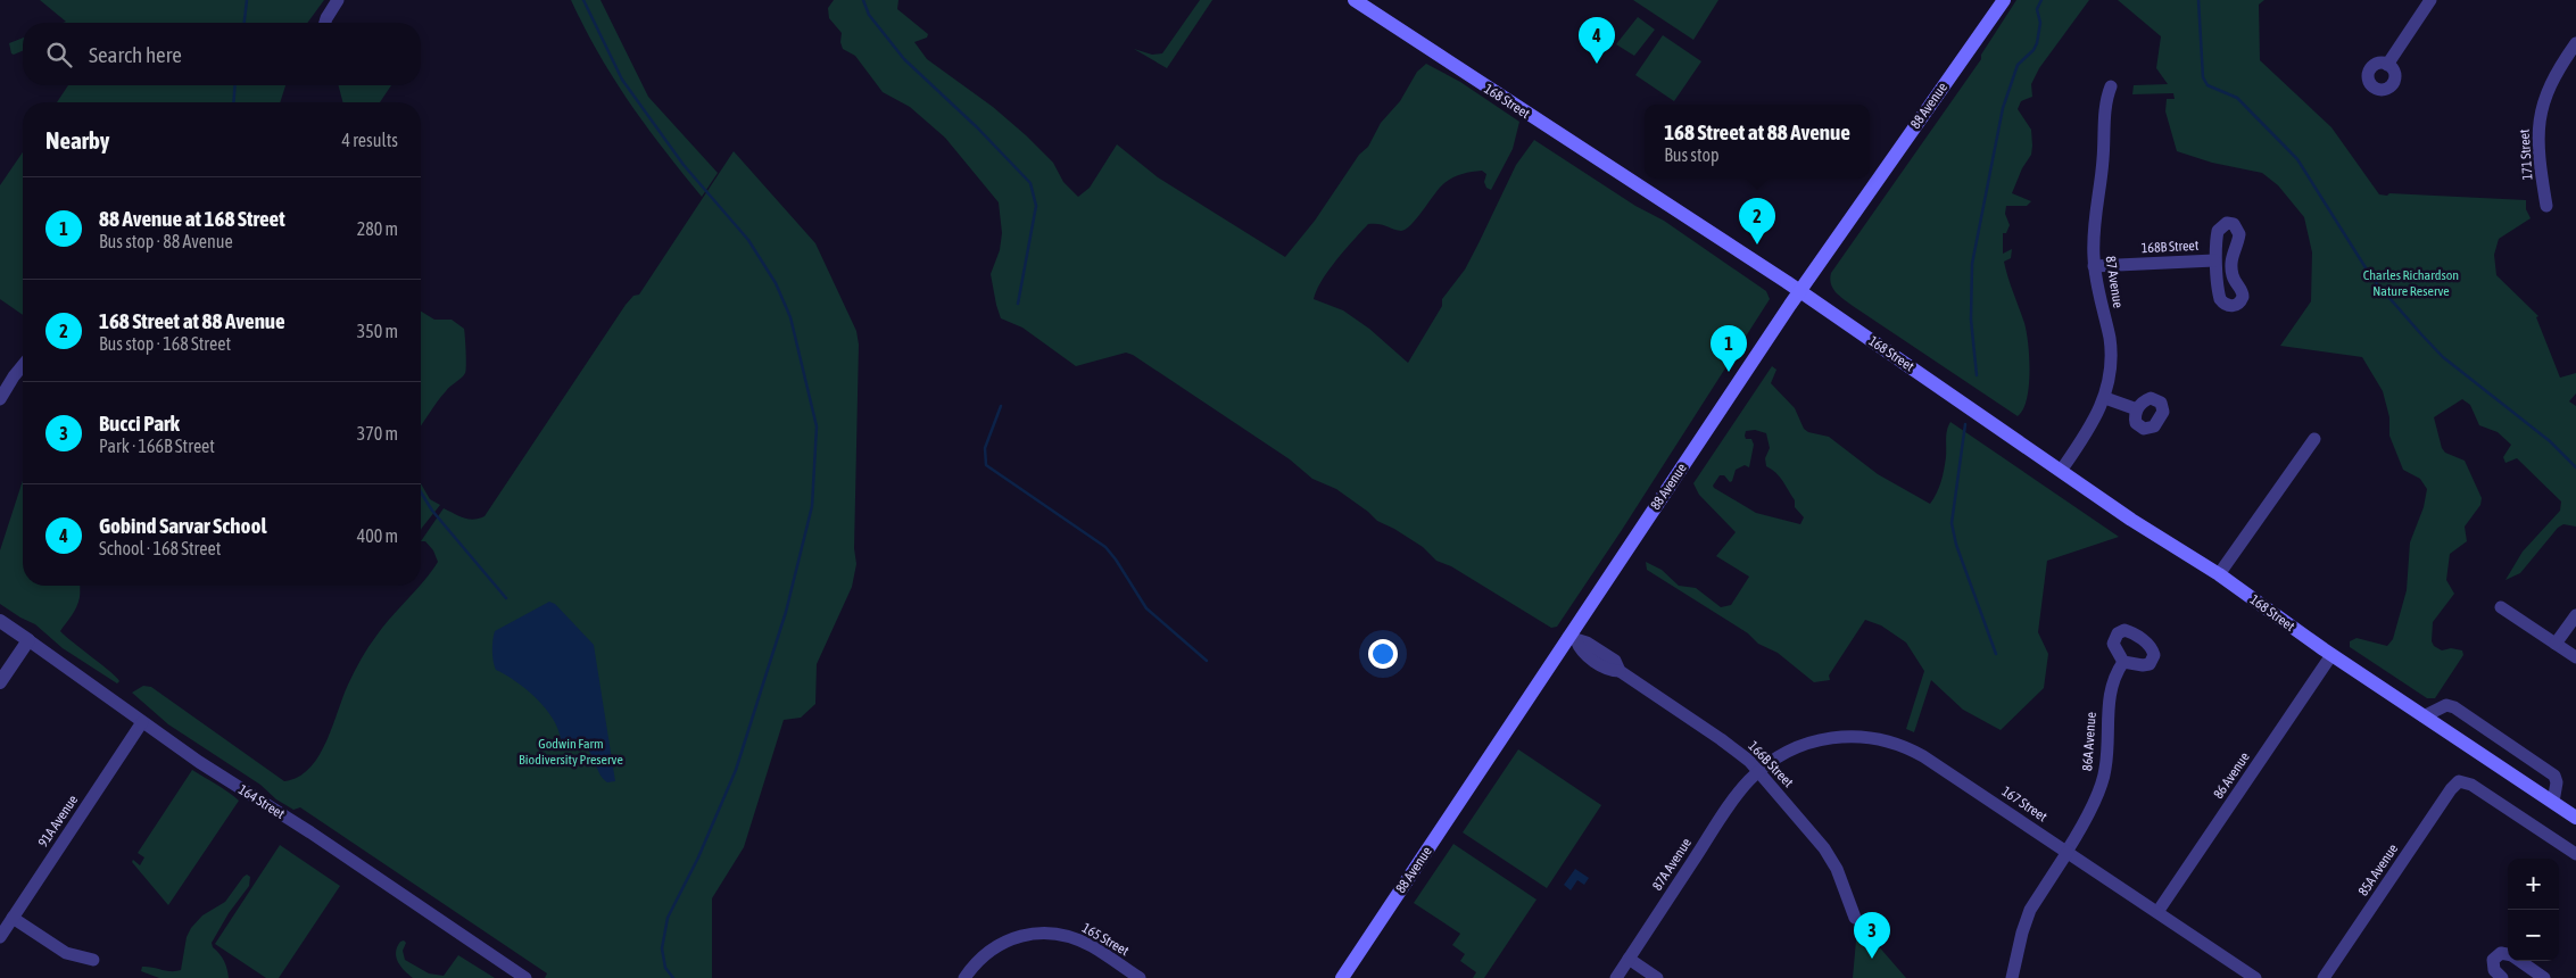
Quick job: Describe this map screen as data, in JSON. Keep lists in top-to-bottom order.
{
  "streets": {
    "main road": ["168 Street", "88 Avenue"],
    "street": [
      "171 Street",
      "168B Street",
      "87 Avenue",
      "86A Avenue",
      "166B Street",
      "86 Avenue",
      "164 Street",
      "167 Street",
      "91A Avenue",
      "87A Avenue",
      "85A Avenue",
      "165 Street"
    ]
  },
  "crossings": [
    ["168 Street", "88 Avenue"],
    ["168 Street", "87 Avenue"],
    ["168 Street", "86 Avenue"],
    ["88 Avenue", "166B Street"],
    ["168B Street", "87 Avenue"],
    ["86A Avenue", "167 Street"],
    ["166B Street", "167 Street"],
    ["166B Street", "87A Avenue"],
    ["86 Avenue", "167 Street"],
    ["164 Street", "91A Avenue"],
    ["167 Street", "87A Avenue"]
  ],
  "parks": ["Charles Richardson Nature Reserve", "Godwin Farm Biodiversity Preserve"],
  "page": {
    "pins": [
      "4",
      "2",
      "1",
      "3"
    ],
    "search": "Search here",
    "heading": ["Nearby", "4 results"],
    "popup": ["168 Street at 88 Avenue", "Bus stop"],
    "list": [
      {
        "mark": "1",
        "name": "88 Avenue at 168 Street",
        "note": "Bus stop · 88 Avenue",
        "value": "280 m"
      },
      {
        "mark": "2",
        "name": "168 Street at 88 Avenue",
        "note": "Bus stop · 168 Street",
        "value": "350 m"
      },
      {
        "mark": "3",
        "name": "Bucci Park",
        "note": "Park · 166B Street",
        "value": "370 m"
      },
      {
        "mark": "4",
        "name": "Gobind Sarvar School",
        "note": "School · 168 Street",
        "value": "400 m"
      }
    ],
    "map_buttons": ["+", "−"]
  }
}
